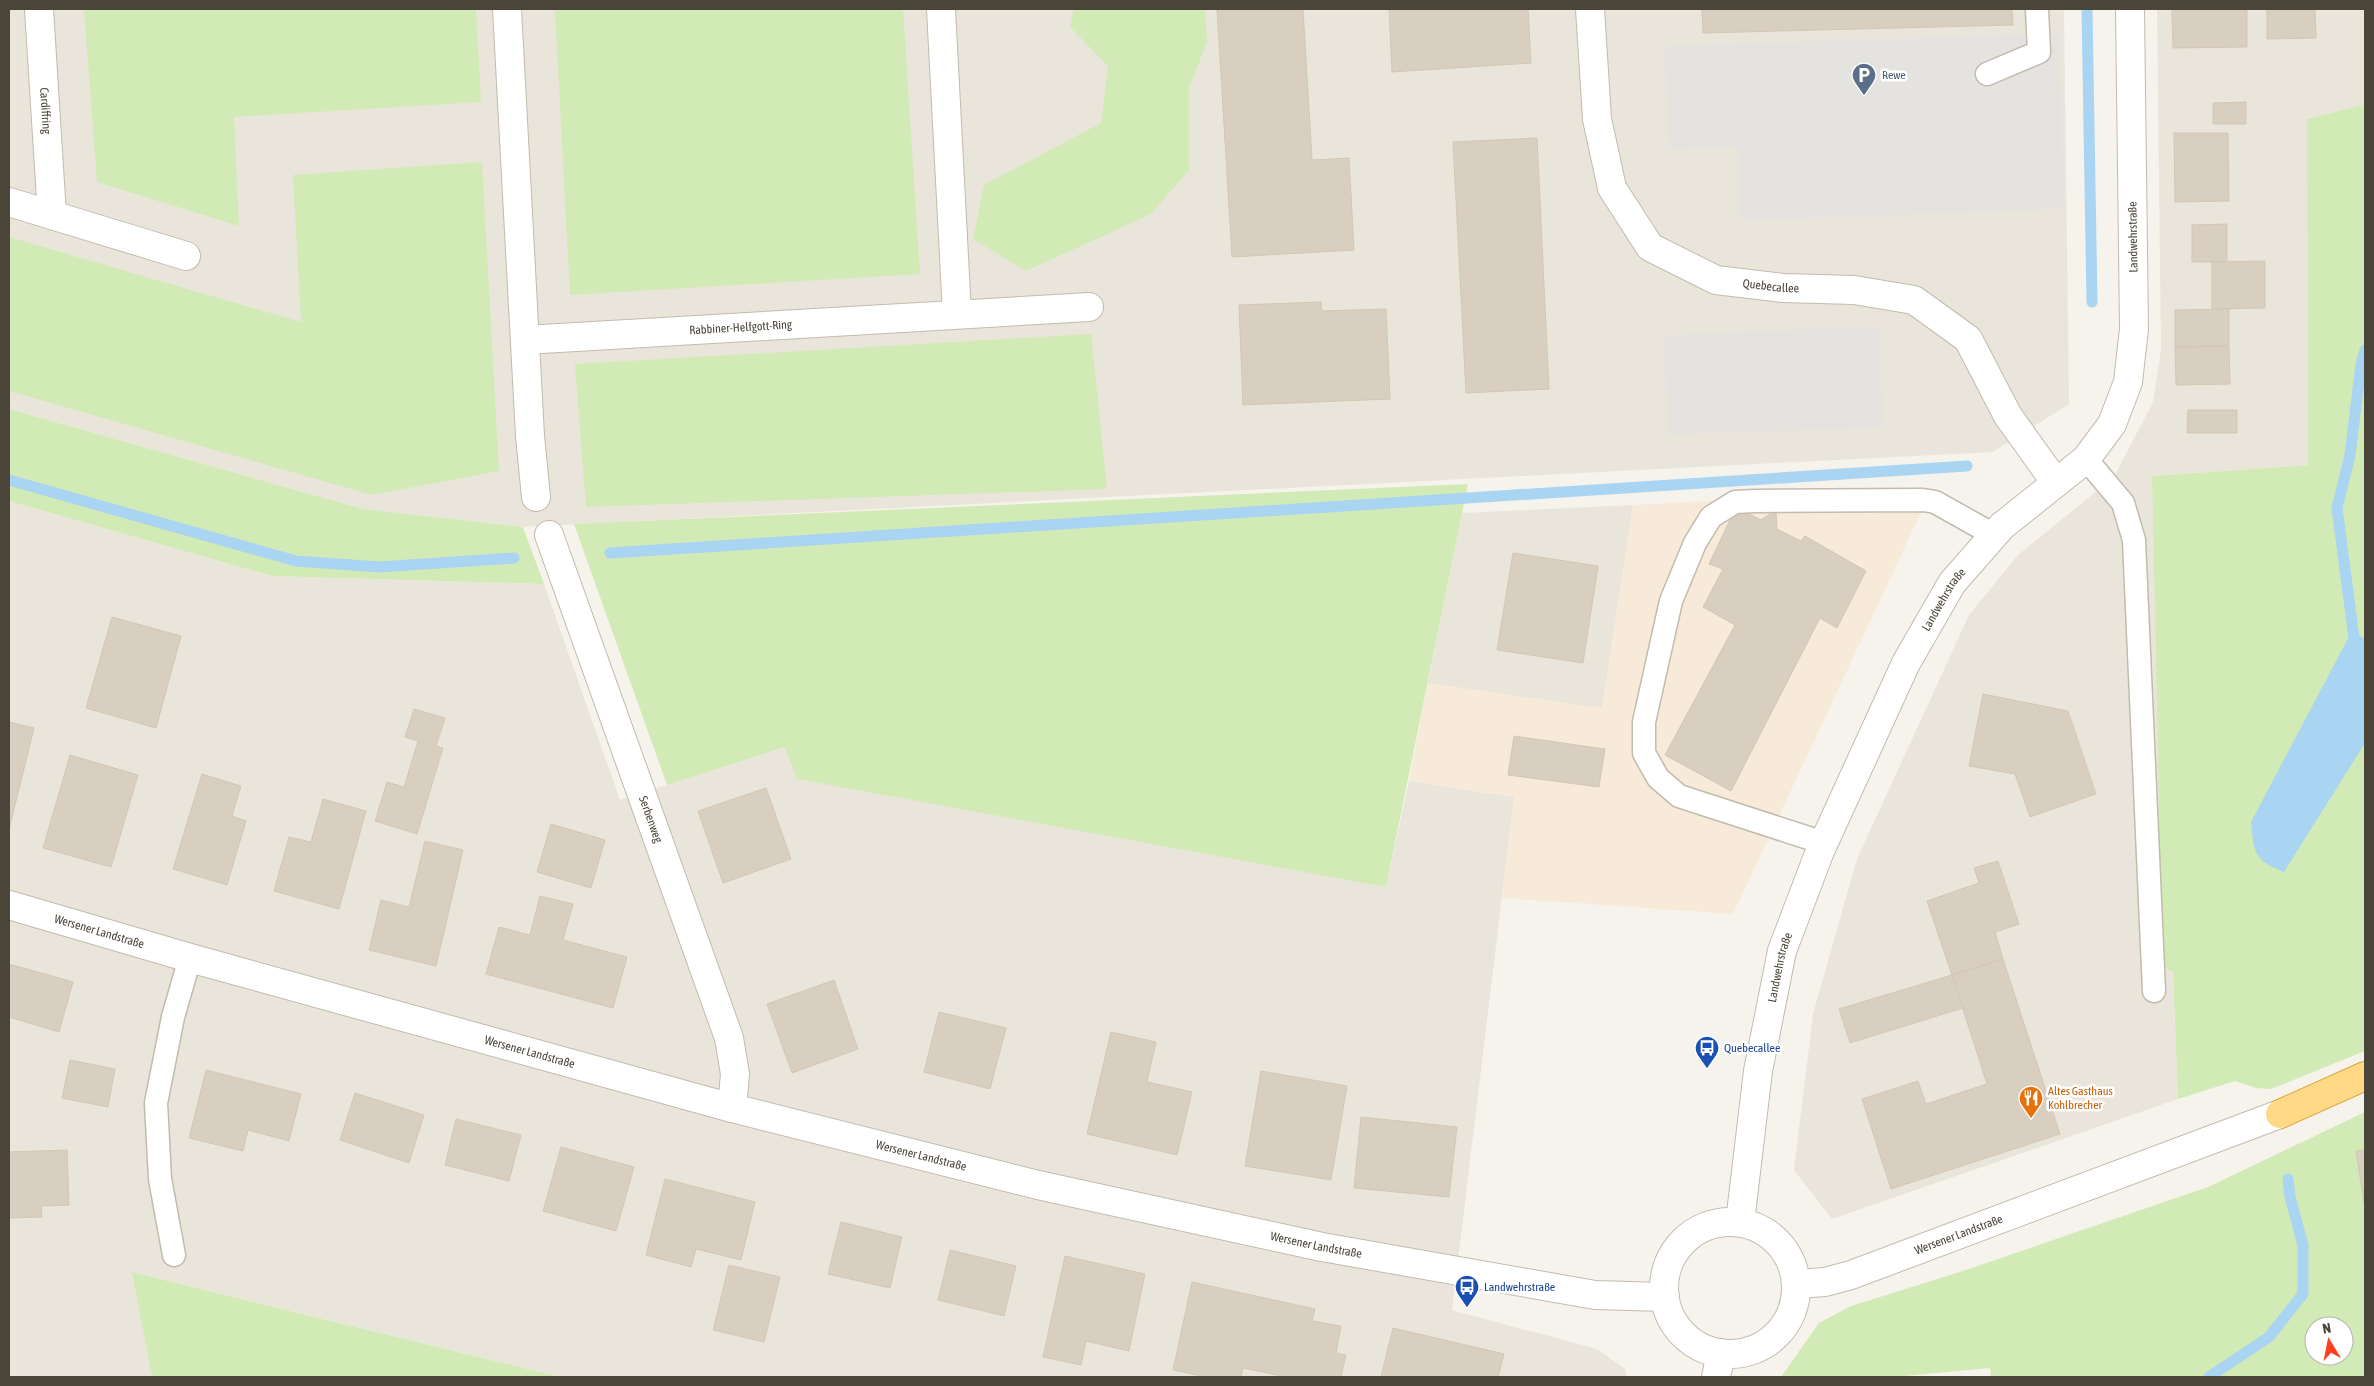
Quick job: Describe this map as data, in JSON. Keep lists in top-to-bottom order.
{
  "streets": {
    "street": [
      "Cardiffring",
      "Landwehrstraße",
      "Quebecallee",
      "Rabbiner-Helfgott-Ring",
      "Serbenweg",
      "Wersener Landstraße"
    ]
  },
  "crossings": [
    ["Landwehrstraße", "Quebecallee"],
    ["Landwehrstraße", "Wersener Landstraße"],
    ["Serbenweg", "Wersener Landstraße"]
  ],
  "places": {
    "parking": ["Rewe"],
    "bus stop": ["Quebecallee", "Landwehrstraße"],
    "restaurant": ["Altes Gasthaus Kohlbrecher"]
  },
  "north": "top"
}
